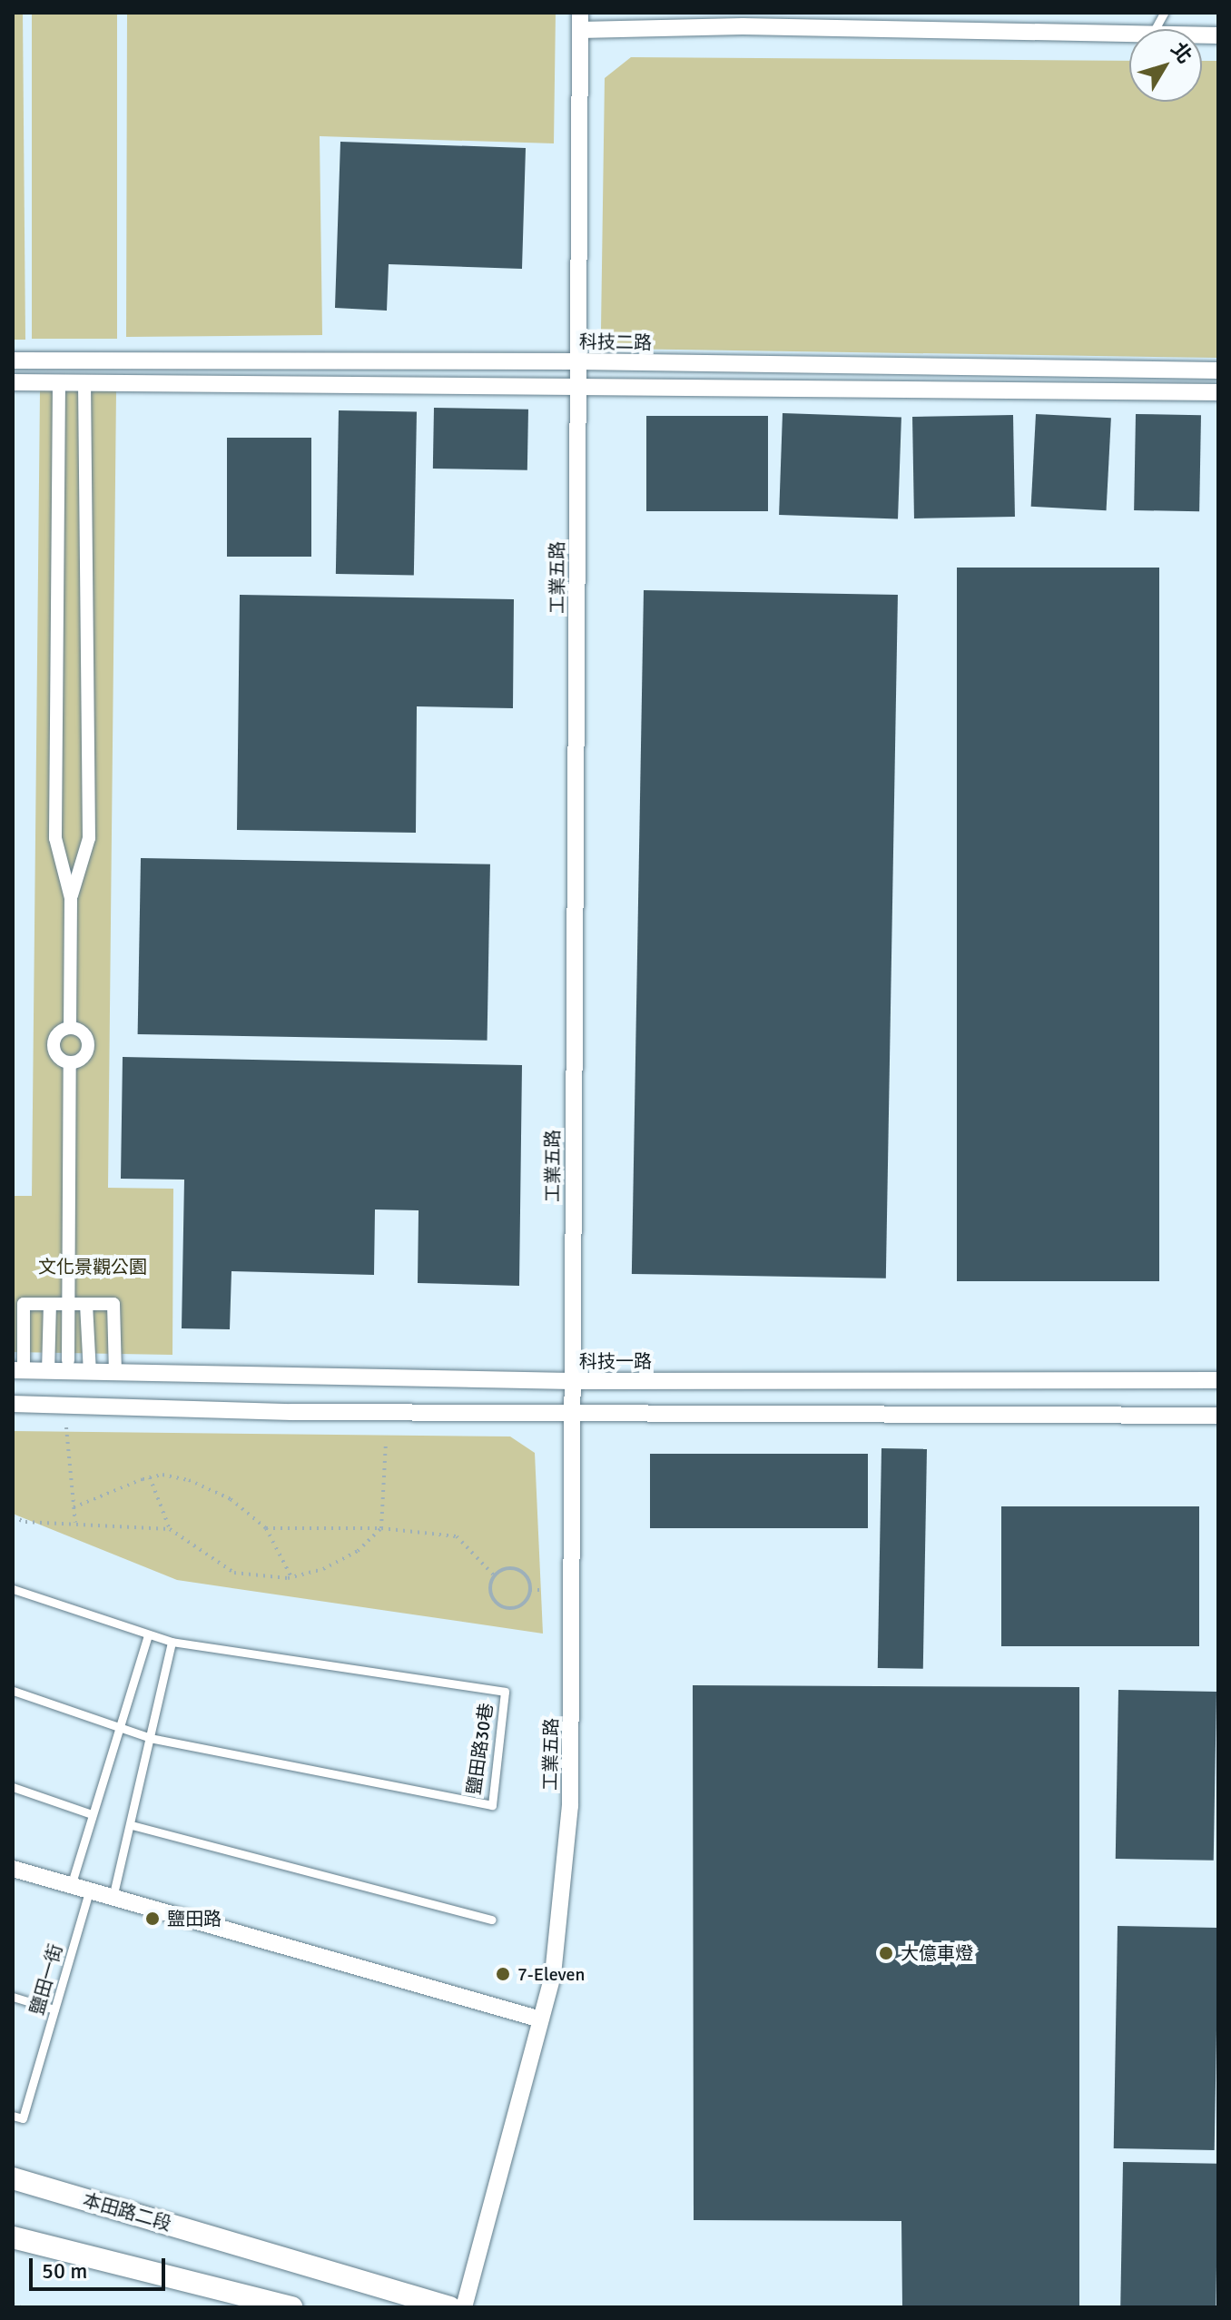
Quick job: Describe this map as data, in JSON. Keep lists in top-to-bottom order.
{
  "streets": {
    "street": [
      "科技二路",
      "工業五路",
      "科技一路",
      "本田路二段"
    ],
    "lane": ["鹽田路30巷", "鹽田一街"]
  },
  "crossings": [
    ["科技二路", "工業五路"],
    ["工業五路", "科技一路"]
  ],
  "parks": ["文化景觀公園"],
  "places": ["鹽田路", "大億車燈", "7-Eleven"],
  "scale_bar": "50 m",
  "north": "top right"
}
